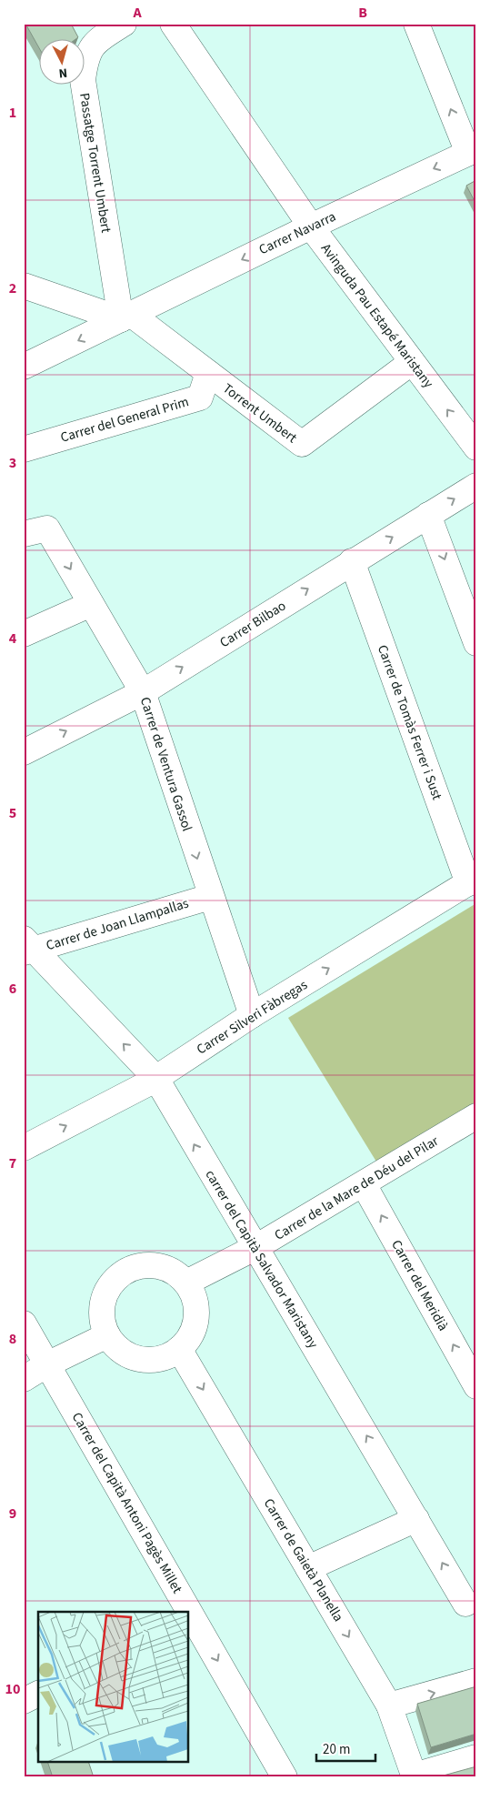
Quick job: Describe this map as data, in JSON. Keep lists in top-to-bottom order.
{
  "streets": {
    "street": [
      "Passatge Torrent Umbert",
      "Carrer Navarra",
      "Avinguda Pau Estapé Maristany",
      "Torrent Umbert",
      "Carrer del General Prim",
      "Carrer Bilbao",
      "Carrer de Tomàs Ferrer i Sust",
      "Carrer de Ventura Gassol",
      "Carrer de Joan Llampallas",
      "Carrer Silveri Fàbregas",
      "Carrer de la Mare de Déu del Pilar",
      "carrer del Capità Salvador Maristany",
      "Carrer del Meridià",
      "Carrer del Capità Antoni Pagès Millet",
      "Carrer de Gaietà Planella"
    ]
  },
  "crossings": [
    ["Passatge Torrent Umbert", "Carrer Navarra"],
    ["Passatge Torrent Umbert", "Torrent Umbert"],
    ["Carrer Navarra", "Avinguda Pau Estapé Maristany"],
    ["Carrer Navarra", "Torrent Umbert"],
    ["Avinguda Pau Estapé Maristany", "Torrent Umbert"],
    ["Torrent Umbert", "Carrer del General Prim"],
    ["Carrer Bilbao", "Carrer de Tomàs Ferrer i Sust"],
    ["Carrer Bilbao", "Carrer de Ventura Gassol"],
    ["Carrer de Tomàs Ferrer i Sust", "Carrer Silveri Fàbregas"],
    ["Carrer de Ventura Gassol", "Carrer de Joan Llampallas"],
    ["Carrer de Ventura Gassol", "Carrer Silveri Fàbregas"],
    ["Carrer de Joan Llampallas", "carrer del Capità Salvador Maristany"],
    ["Carrer Silveri Fàbregas", "carrer del Capità Salvador Maristany"],
    ["Carrer de la Mare de Déu del Pilar", "carrer del Capità Salvador Maristany"],
    ["Carrer de la Mare de Déu del Pilar", "Carrer del Meridià"],
    ["Carrer de la Mare de Déu del Pilar", "Carrer de Gaietà Planella"]
  ],
  "one_way": [
    "Carrer Navarra",
    "Carrer Bilbao",
    "Carrer de Ventura Gassol",
    "Carrer Silveri Fàbregas",
    "carrer del Capità Salvador Maristany",
    "Carrer del Meridià",
    "Carrer del Capità Antoni Pagès Millet",
    "Carrer de Gaietà Planella"
  ],
  "scale_bar": "20 m",
  "north": "bottom",
  "grid": {
    "columns": ["A", "B"],
    "rows": [
      "1",
      "2",
      "3",
      "4",
      "5",
      "6",
      "7",
      "8",
      "9",
      "10"
    ]
  }
}
